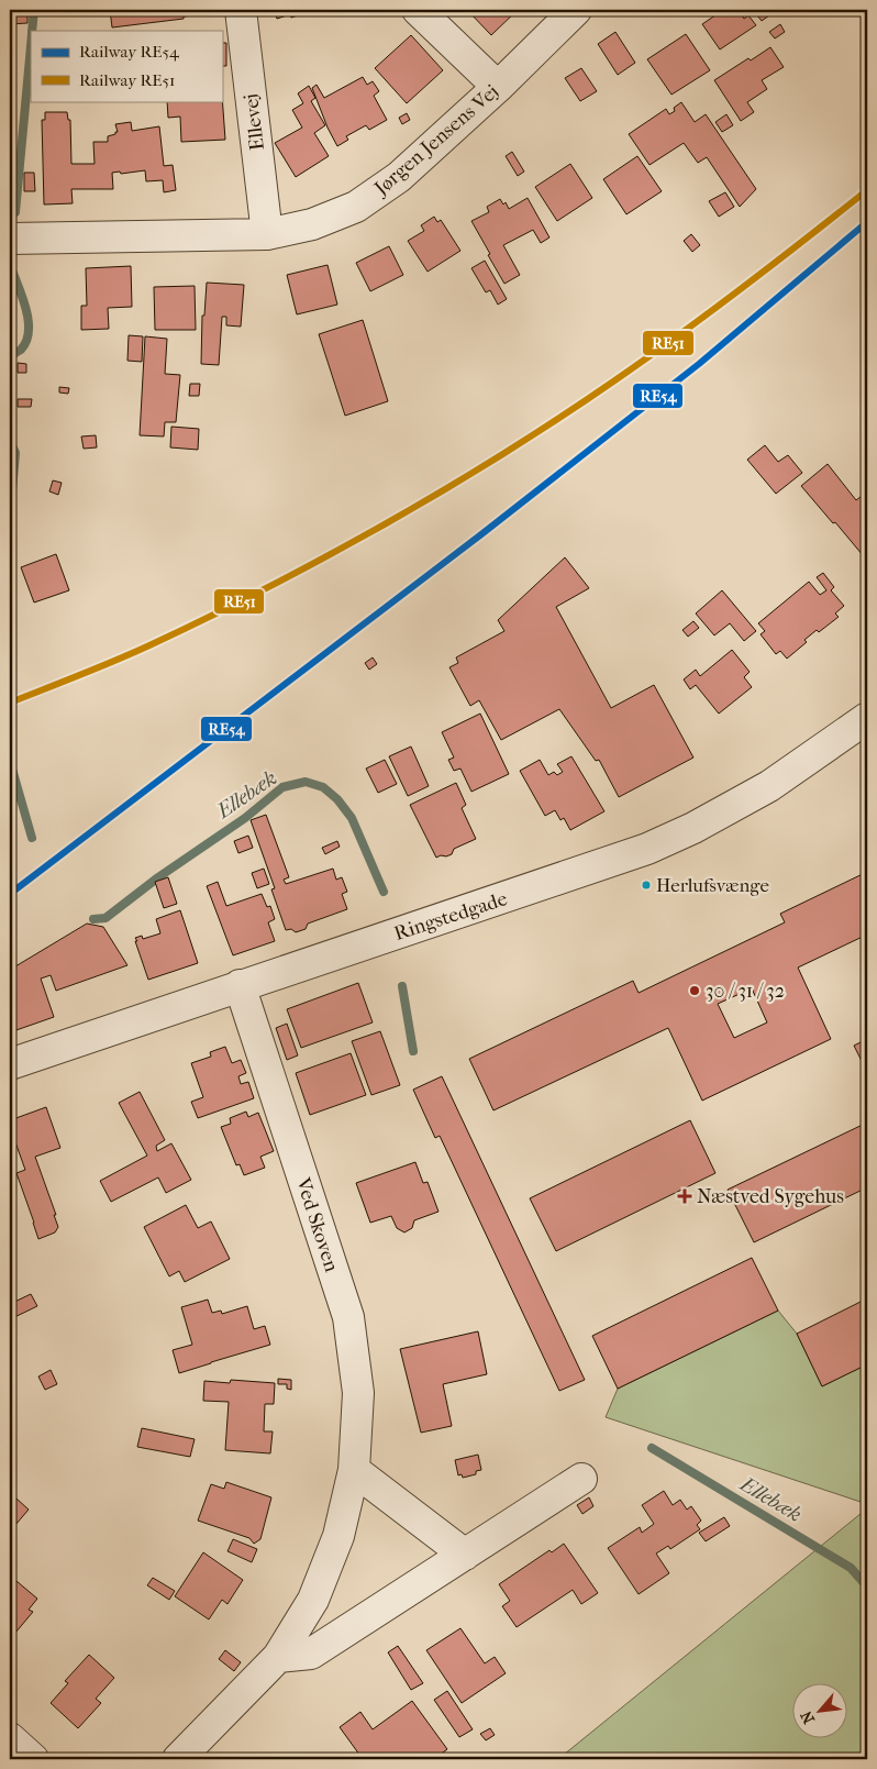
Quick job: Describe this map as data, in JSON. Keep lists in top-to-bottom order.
{
  "streets": {
    "street": [
      "Ellevej",
      "Jørgen Jensens Vej",
      "Ringstedgade",
      "Ved Skoven"
    ]
  },
  "crossings": [
    ["Ellevej", "Jørgen Jensens Vej"],
    ["Ringstedgade", "Ved Skoven"]
  ],
  "water": ["Ellebæk"],
  "places": {
    "other": ["Herlufsvænge", "30 / 31 / 32"],
    "health": ["Næstved Sygehus"]
  },
  "lines": ["rail line RE51", "rail line RE54"],
  "legend": ["Railway RE54", "Railway RE51"],
  "north": "bottom left"
}
